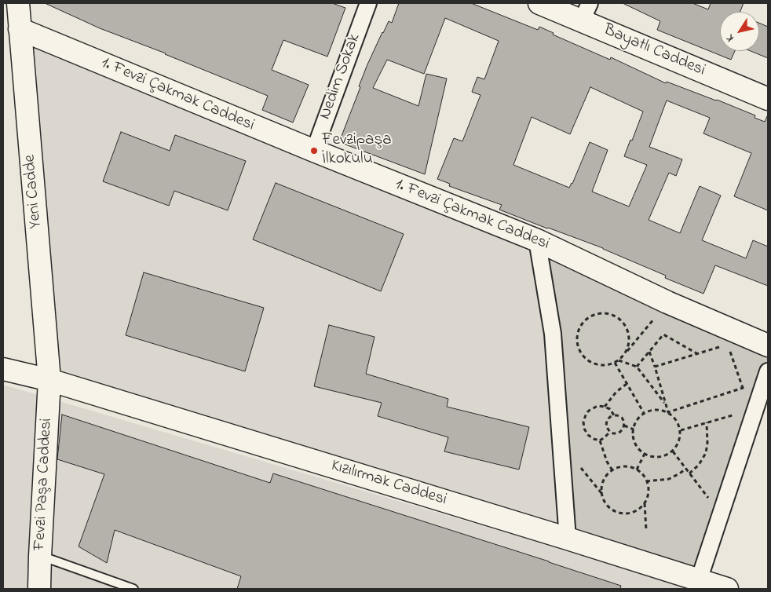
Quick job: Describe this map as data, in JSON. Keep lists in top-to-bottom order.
{
  "streets": {
    "street": [
      "Bayatlı Caddesi",
      "Nedim Sokak",
      "1. Fevzi Çakmak Caddesi",
      "Yeni Cadde",
      "Kızılırmak Caddesi",
      "Fevzi Paşa Caddesi"
    ]
  },
  "crossings": [
    ["Nedim Sokak", "1. Fevzi Çakmak Caddesi"],
    ["1. Fevzi Çakmak Caddesi", "Yeni Cadde"],
    ["Yeni Cadde", "Kızılırmak Caddesi"],
    ["Yeni Cadde", "Fevzi Paşa Caddesi"],
    ["Kızılırmak Caddesi", "Fevzi Paşa Caddesi"]
  ],
  "places": ["Fevzipaşa İlkokulu"],
  "north": "bottom left"
}
